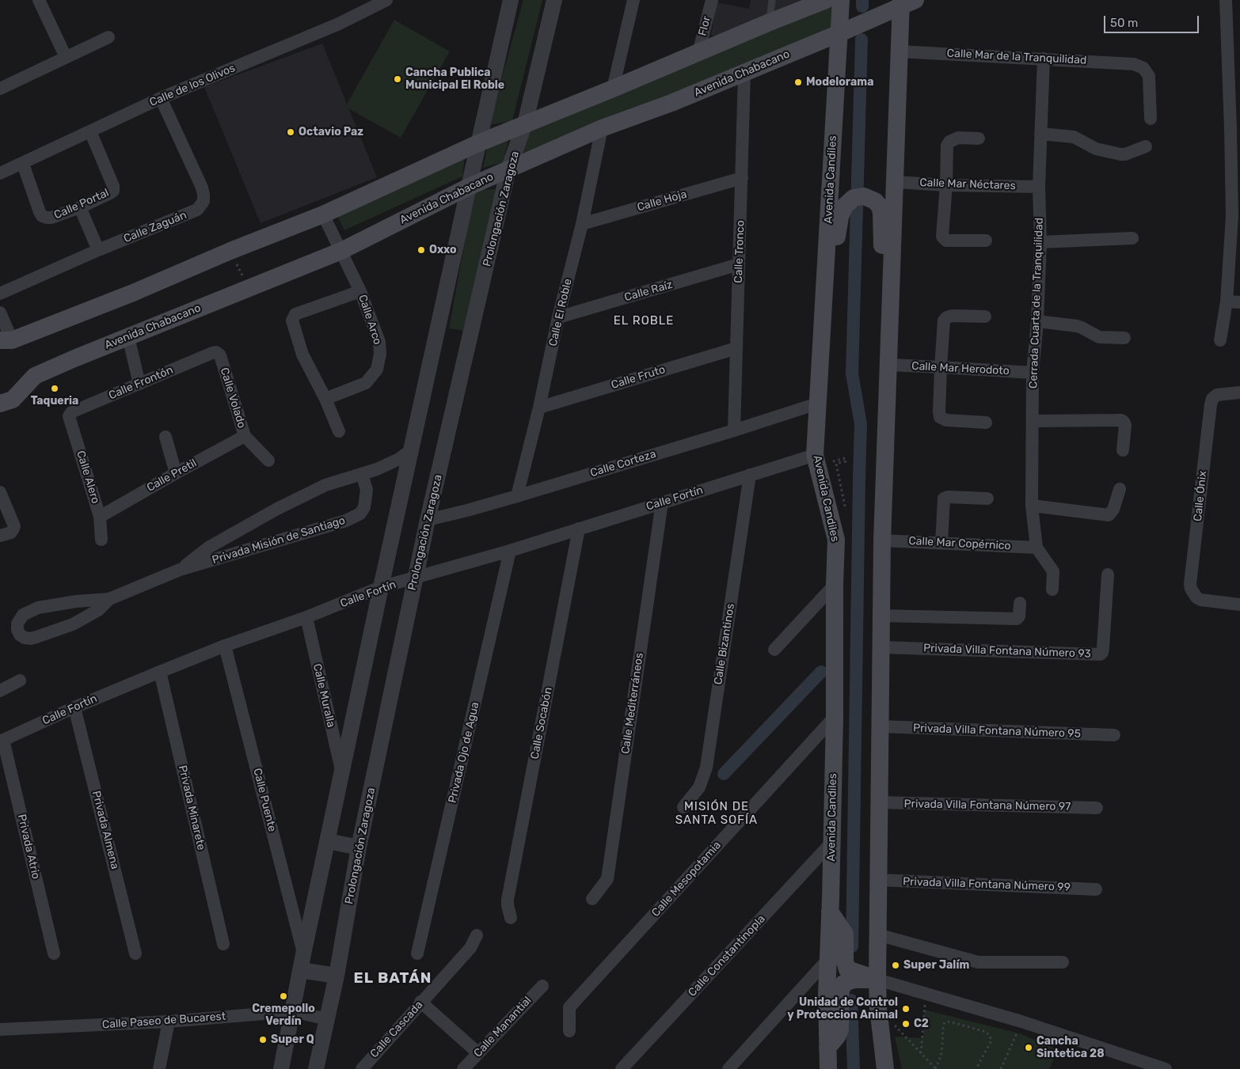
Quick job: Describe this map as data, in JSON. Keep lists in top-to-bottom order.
{
  "streets": {
    "main road": ["Avenida Chabacano", "Avenida Candiles"],
    "street": [
      "Flor",
      "Calle Mar de la Tranquilidad",
      "Calle de los Olivos",
      "Calle Mar Néctares",
      "Calle Hoja",
      "Calle Portal",
      "Prolongación Zaragoza",
      "Calle Zaguán",
      "Calle Tronco",
      "Calle Raíz",
      "Cerrada Cuarta de la Tranquilidad",
      "Calle El Roble",
      "Calle Arco",
      "Calle Mar Herodoto",
      "Calle Fruto",
      "Calle Frontón",
      "Calle Volado",
      "Calle Corteza",
      "Calle Pretil",
      "Calle Alero",
      "Calle Ónix",
      "Calle Fortín",
      "Privada Misión de Santiago",
      "Calle Mar Copérnico",
      "Calle Bizantinos",
      "Privada Villa Fontana Número 93",
      "Calle Muralla",
      "Calle Mediterráneos",
      "Calle Socabón",
      "Privada Villa Fontana Número 95",
      "Privada Ojo de Agua",
      "Calle Puente",
      "Privada Villa Fontana Número 97",
      "Privada Minarete",
      "Privada Almena",
      "Privada Atrio",
      "Calle Mesopotamia",
      "Privada Villa Fontana Número 99",
      "Calle Constantinopla",
      "Calle Paseo de Bucarest",
      "Calle Manantial",
      "Calle Cascada"
    ]
  },
  "crossings": [
    ["Calle Mar de la Tranquilidad", "Cerrada Cuarta de la Tranquilidad"],
    ["Avenida Chabacano", "Avenida Candiles"],
    ["Avenida Chabacano", "Prolongación Zaragoza"],
    ["Avenida Chabacano", "Calle Tronco"],
    ["Avenida Chabacano", "Calle El Roble"],
    ["Avenida Chabacano", "Calle Arco"],
    ["Calle de los Olivos", "Calle Portal"],
    ["Calle de los Olivos", "Calle Zaguán"],
    ["Avenida Candiles", "Calle Corteza"],
    ["Avenida Candiles", "Calle Fortín"],
    ["Avenida Candiles", "Calle Mesopotamia"],
    ["Avenida Candiles", "Calle Constantinopla"],
    ["Calle Mar Néctares", "Cerrada Cuarta de la Tranquilidad"],
    ["Calle Hoja", "Calle Tronco"],
    ["Calle Hoja", "Calle El Roble"],
    ["Prolongación Zaragoza", "Calle Corteza"],
    ["Prolongación Zaragoza", "Calle Fortín"],
    ["Prolongación Zaragoza", "Calle Paseo de Bucarest"],
    ["Calle Tronco", "Calle Raíz"],
    ["Calle Tronco", "Calle Fruto"],
    ["Calle Tronco", "Calle Corteza"],
    ["Calle Raíz", "Calle El Roble"],
    ["Cerrada Cuarta de la Tranquilidad", "Calle Mar Herodoto"],
    ["Cerrada Cuarta de la Tranquilidad", "Calle Mar Copérnico"],
    ["Calle El Roble", "Calle Fruto"],
    ["Calle El Roble", "Calle Corteza"],
    ["Calle Frontón", "Calle Volado"],
    ["Calle Frontón", "Calle Alero"],
    ["Calle Volado", "Calle Pretil"],
    ["Calle Pretil", "Calle Alero"],
    ["Calle Fortín", "Calle Bizantinos"],
    ["Calle Fortín", "Calle Muralla"],
    ["Calle Fortín", "Calle Mediterráneos"],
    ["Calle Fortín", "Calle Socabón"],
    ["Calle Fortín", "Privada Ojo de Agua"],
    ["Calle Fortín", "Calle Puente"],
    ["Calle Fortín", "Privada Minarete"],
    ["Calle Fortín", "Privada Almena"],
    ["Calle Fortín", "Privada Atrio"]
  ],
  "districts": ["EL ROBLE", "MISIÓN DE SANTA SOFÍA", "EL BATÁN"],
  "places": [
    "Cancha Publica Municipal El Roble",
    "Modelorama",
    "Octavio Paz",
    "Oxxo",
    "Taqueria",
    "Super Jalím",
    "Cremepollo Verdín",
    "Unidad de Control y Proteccion Animal",
    "C2",
    "Super Q",
    "Cancha Sintetica 28"
  ],
  "scale_bar": "50 m"
}
